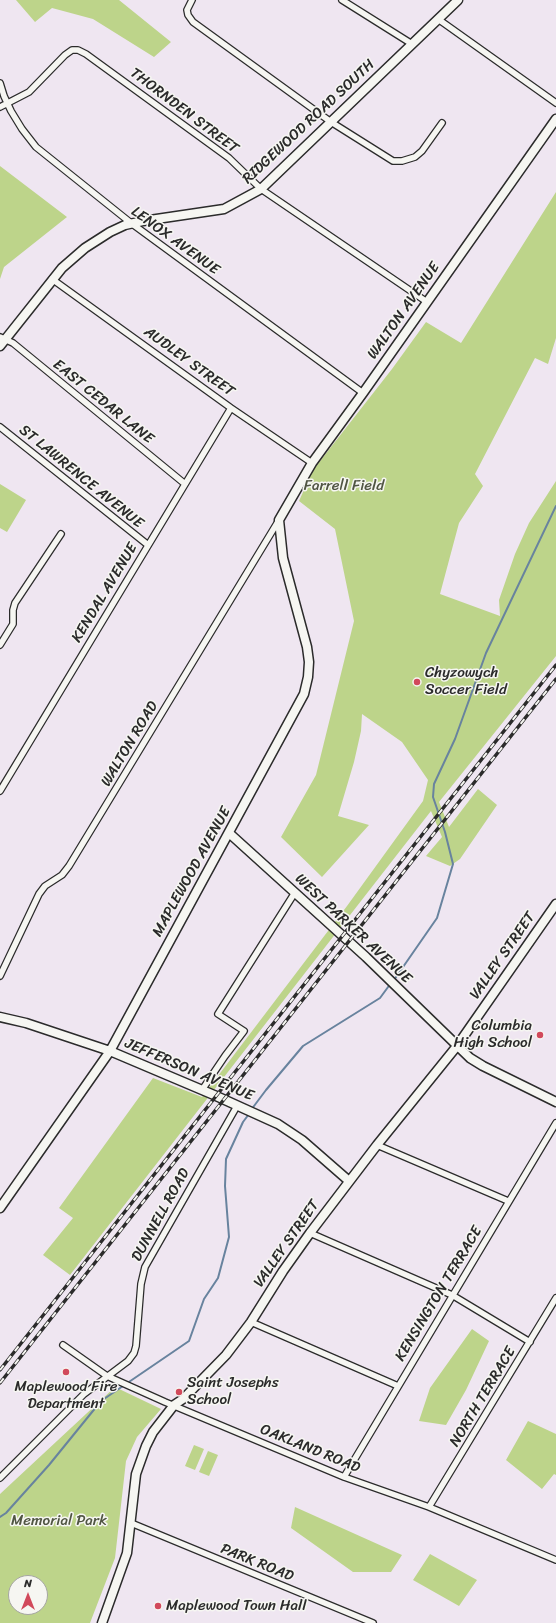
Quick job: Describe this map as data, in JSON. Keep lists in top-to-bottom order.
{
  "streets": {
    "street": [
      "THORNDEN STREET",
      "RIDGEWOOD ROAD SOUTH",
      "LENOX AVENUE",
      "WALTON AVENUE",
      "AUDLEY STREET",
      "EAST CEDAR LANE",
      "ST LAWRENCE AVENUE",
      "KENDAL AVENUE",
      "WALTON ROAD",
      "MAPLEWOOD AVENUE",
      "WEST PARKER AVENUE",
      "VALLEY STREET",
      "JEFFERSON AVENUE",
      "DUNNELL ROAD",
      "KENSINGTON TERRACE",
      "NORTH TERRACE",
      "OAKLAND ROAD",
      "PARK ROAD"
    ]
  },
  "crossings": [
    ["THORNDEN STREET", "RIDGEWOOD ROAD SOUTH"],
    ["THORNDEN STREET", "LENOX AVENUE"],
    ["THORNDEN STREET", "WALTON AVENUE"],
    ["RIDGEWOOD ROAD SOUTH", "LENOX AVENUE"],
    ["RIDGEWOOD ROAD SOUTH", "AUDLEY STREET"],
    ["RIDGEWOOD ROAD SOUTH", "EAST CEDAR LANE"],
    ["LENOX AVENUE", "WALTON AVENUE"],
    ["WALTON AVENUE", "AUDLEY STREET"],
    ["WALTON AVENUE", "WALTON ROAD"],
    ["WALTON AVENUE", "MAPLEWOOD AVENUE"],
    ["AUDLEY STREET", "KENDAL AVENUE"],
    ["EAST CEDAR LANE", "KENDAL AVENUE"],
    ["ST LAWRENCE AVENUE", "KENDAL AVENUE"],
    ["WALTON ROAD", "MAPLEWOOD AVENUE"],
    ["MAPLEWOOD AVENUE", "WEST PARKER AVENUE"],
    ["MAPLEWOOD AVENUE", "JEFFERSON AVENUE"],
    ["WEST PARKER AVENUE", "VALLEY STREET"],
    ["VALLEY STREET", "JEFFERSON AVENUE"],
    ["VALLEY STREET", "OAKLAND ROAD"],
    ["VALLEY STREET", "PARK ROAD"],
    ["JEFFERSON AVENUE", "DUNNELL ROAD"],
    ["DUNNELL ROAD", "OAKLAND ROAD"],
    ["KENSINGTON TERRACE", "OAKLAND ROAD"],
    ["NORTH TERRACE", "OAKLAND ROAD"]
  ],
  "parks": ["Farrell Field", "Memorial Park"],
  "places": [
    "Chyzowych Soccer Field",
    "Columbia High School",
    "Maplewood Fire Department",
    "Saint Josephs School",
    "Maplewood Town Hall"
  ],
  "north": "top"
}
